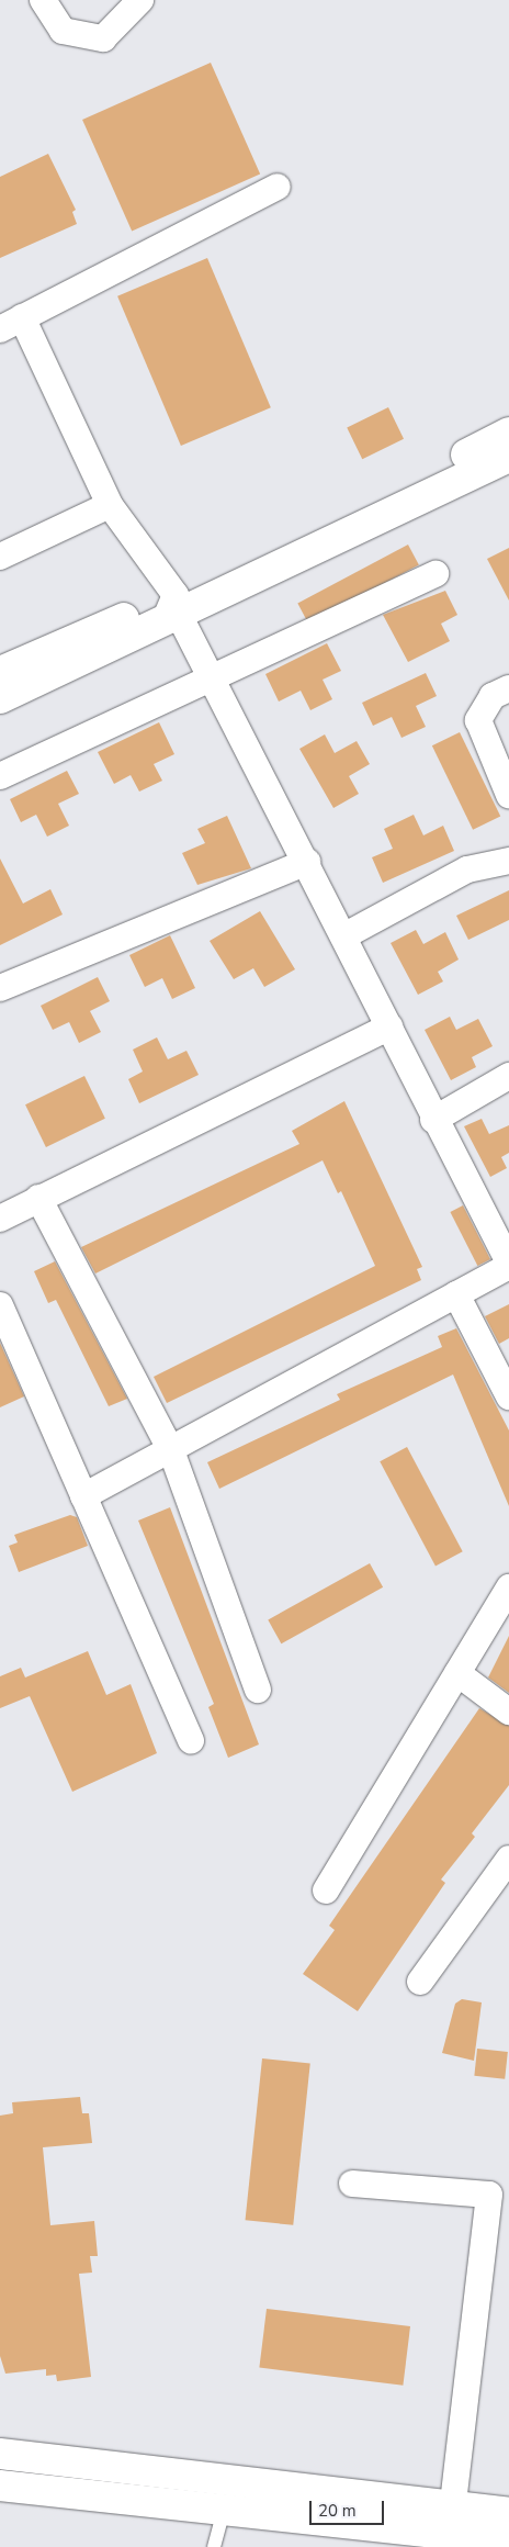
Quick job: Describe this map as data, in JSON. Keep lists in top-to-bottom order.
{
  "scale_bar": "20 m"
}
